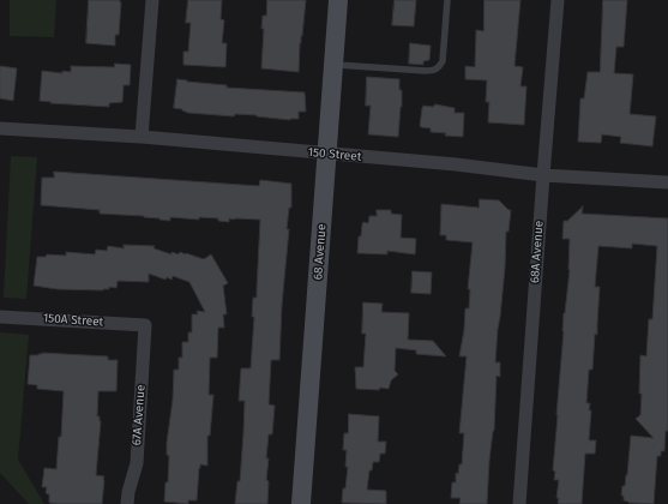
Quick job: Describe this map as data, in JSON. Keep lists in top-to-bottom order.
{
  "streets": {
    "street": [
      "150 Street",
      "68 Avenue",
      "68A Avenue",
      "150A Street",
      "67A Avenue"
    ]
  },
  "crossings": [
    ["150 Street", "68 Avenue"],
    ["150 Street", "68A Avenue"],
    ["150A Street", "67A Avenue"]
  ]
}
